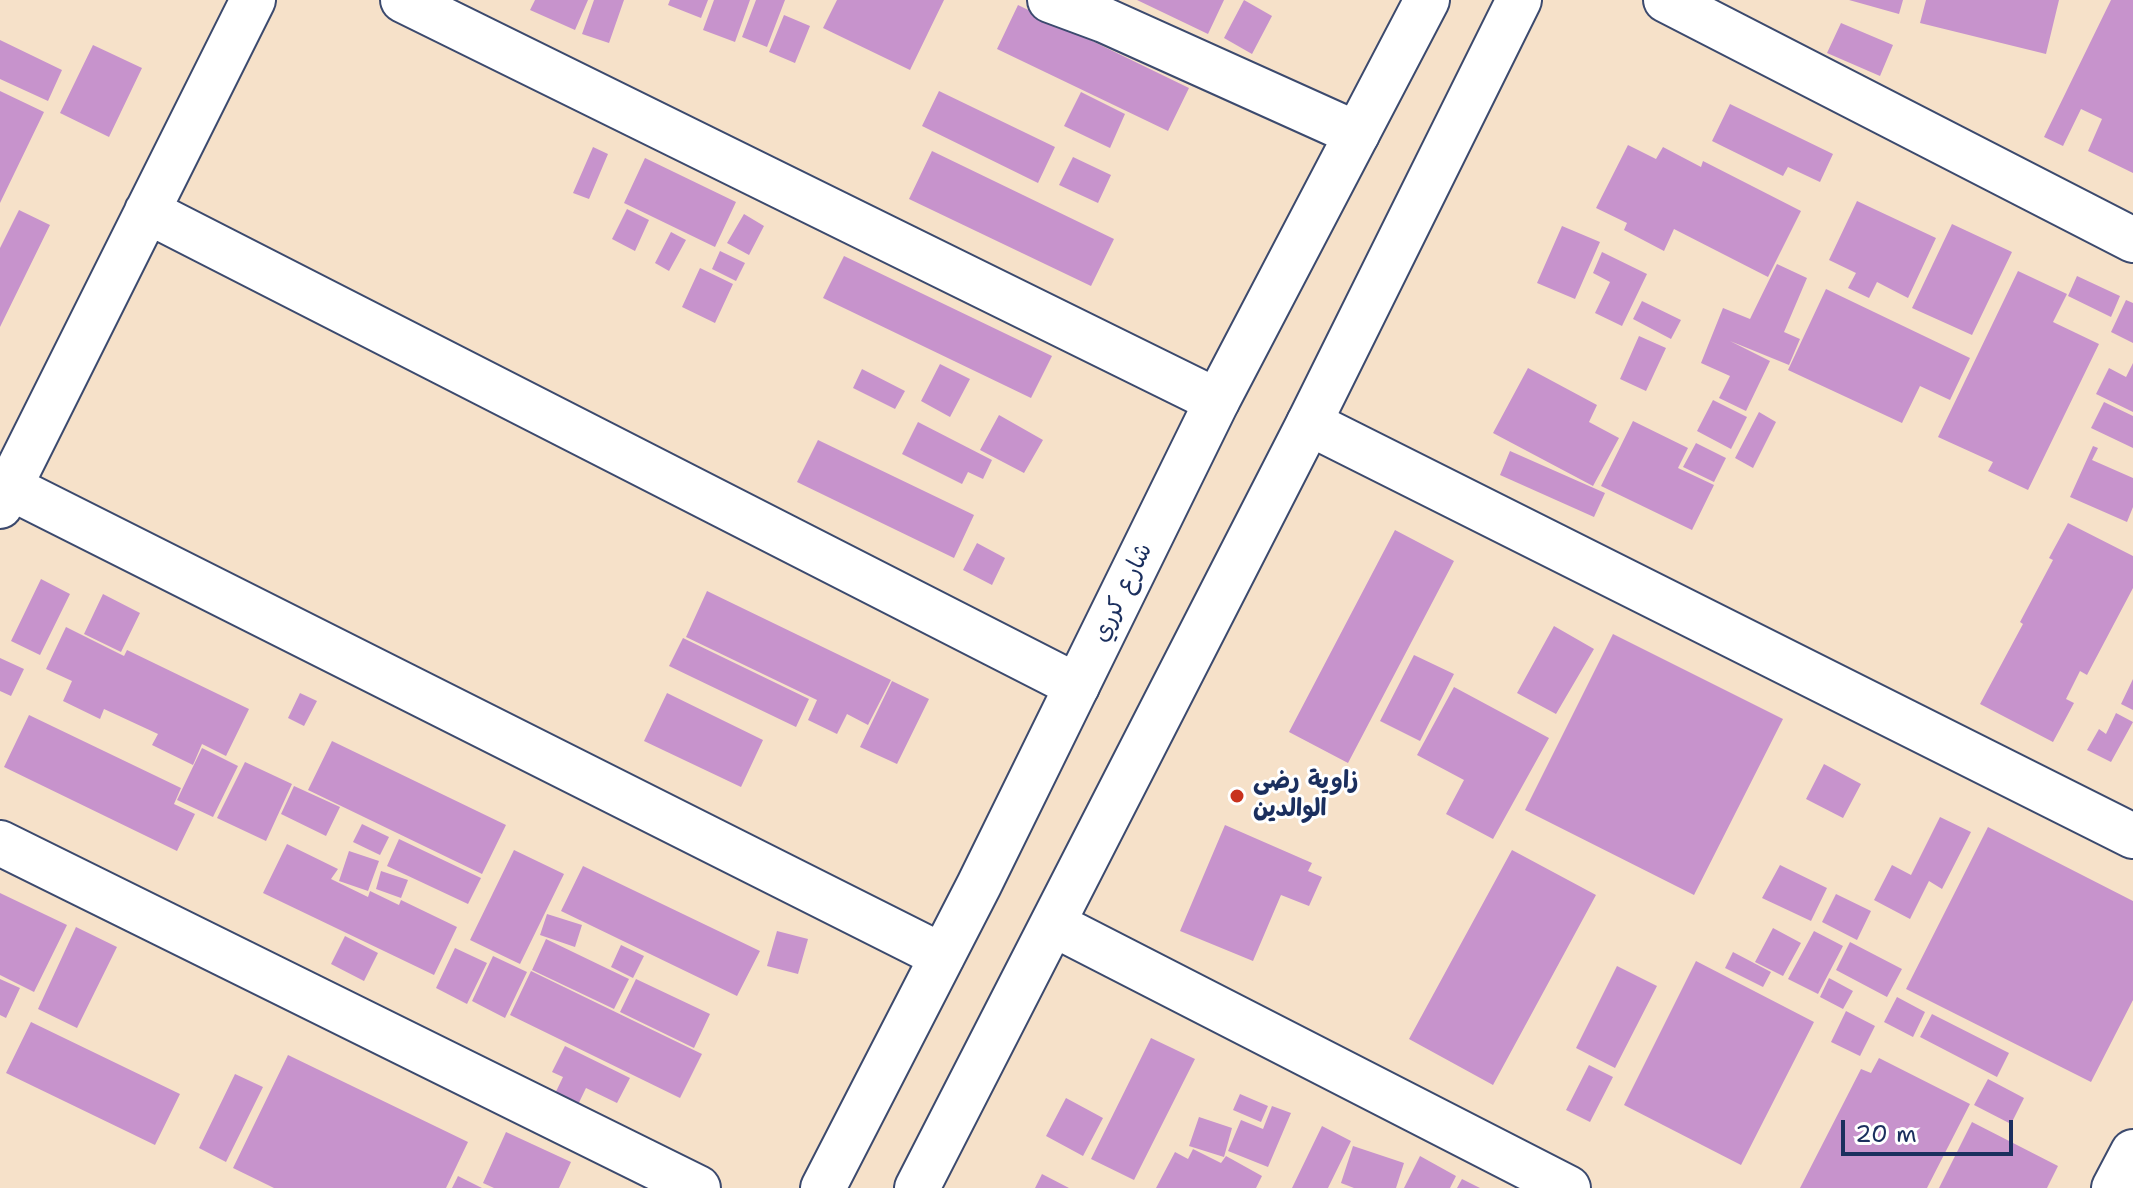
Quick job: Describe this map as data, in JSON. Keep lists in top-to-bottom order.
{
  "streets": {
    "street": ["شارع كرري"]
  },
  "places": ["زاوية رضى الوالدين"],
  "scale_bar": "20 m"
}
